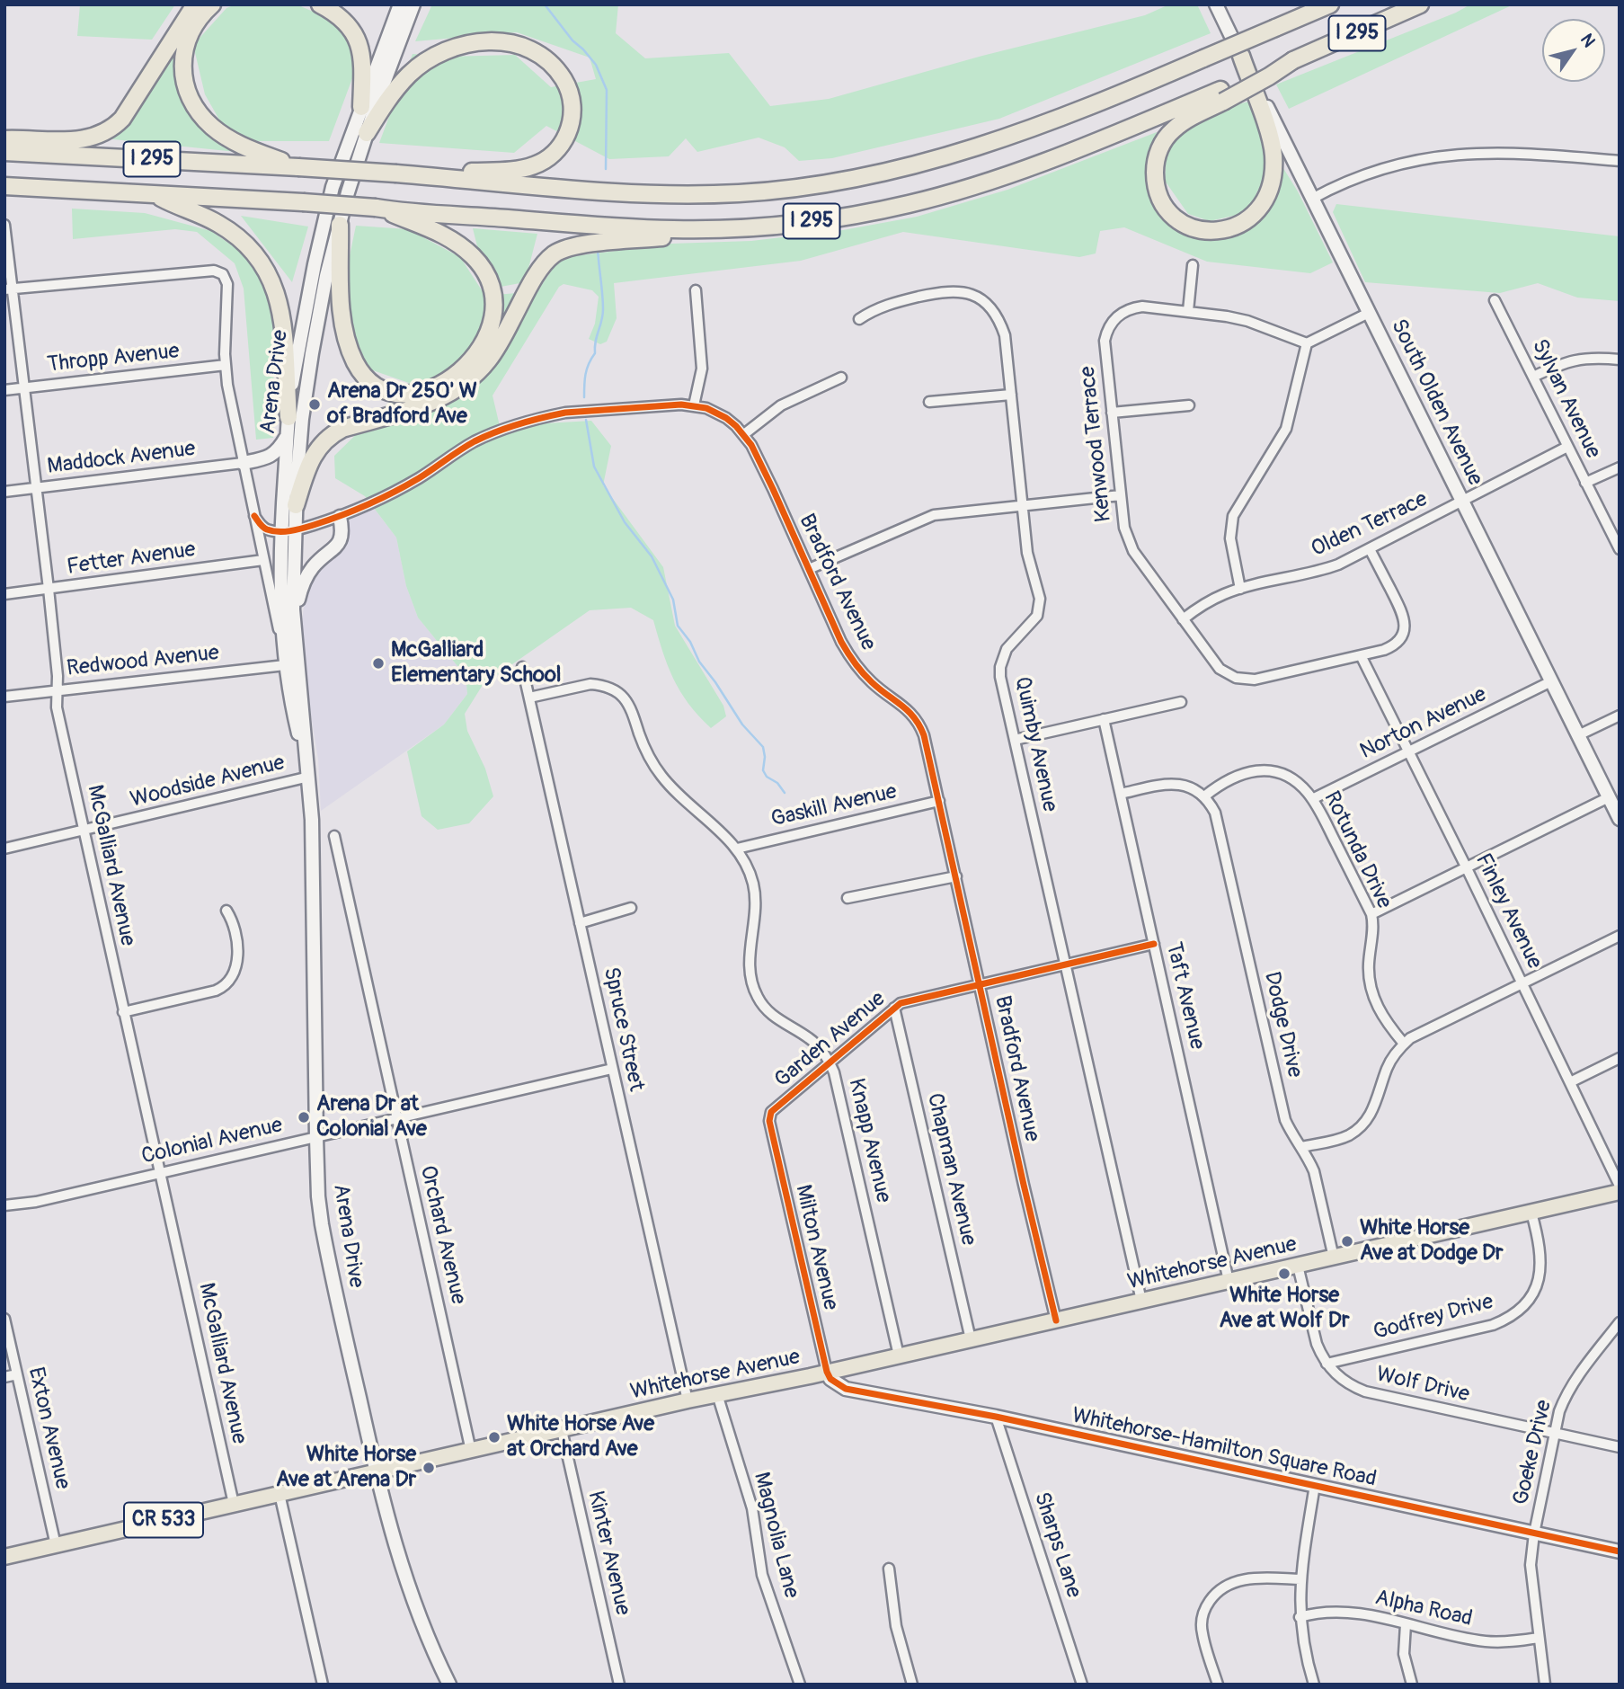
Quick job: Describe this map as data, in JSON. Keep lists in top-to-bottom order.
{
  "streets": {
    "highway": ["I 295"],
    "main road": [
      "Arena Drive",
      "South Olden Avenue",
      "Whitehorse Avenue",
      "Whitehorse-Hamilton Square Road",
      "CR 533"
    ],
    "street": [
      "Thropp Avenue",
      "Sylvan Avenue",
      "Kenwood Terrace",
      "Maddock Avenue",
      "Olden Terrace",
      "Fetter Avenue",
      "Bradford Avenue",
      "Redwood Avenue",
      "Norton Avenue",
      "Quimby Avenue",
      "Woodside Avenue",
      "Gaskill Avenue",
      "Rotunda Drive",
      "McGalliard Avenue",
      "Finley Avenue",
      "Taft Avenue",
      "Dodge Drive",
      "Spruce Street",
      "Garden Avenue",
      "Knapp Avenue",
      "Colonial Avenue",
      "Chapman Avenue",
      "Orchard Avenue",
      "Milton Avenue",
      "Godfrey Drive",
      "Wolf Drive",
      "Exton Avenue",
      "Goeke Drive",
      "Magnolia Lane",
      "Sharps Lane",
      "Kinter Avenue",
      "Alpha Road"
    ]
  },
  "crossings": [
    ["Thropp Avenue", "McGalliard Avenue"],
    ["Arena Drive", "Bradford Avenue"],
    ["Arena Drive", "Redwood Avenue"],
    ["Arena Drive", "Woodside Avenue"],
    ["Arena Drive", "Colonial Avenue"],
    ["Arena Drive", "Whitehorse Avenue"],
    ["Sylvan Avenue", "Olden Terrace"],
    ["South Olden Avenue", "Olden Terrace"],
    ["South Olden Avenue", "Norton Avenue"],
    ["Kenwood Terrace", "Olden Terrace"],
    ["Kenwood Terrace", "Finley Avenue"],
    ["Maddock Avenue", "McGalliard Avenue"],
    ["Fetter Avenue", "McGalliard Avenue"],
    ["Bradford Avenue", "Gaskill Avenue"],
    ["Bradford Avenue", "Garden Avenue"],
    ["Bradford Avenue", "Whitehorse Avenue"],
    ["Redwood Avenue", "McGalliard Avenue"],
    ["Norton Avenue", "Rotunda Drive"],
    ["Norton Avenue", "Finley Avenue"],
    ["Quimby Avenue", "Garden Avenue"],
    ["Quimby Avenue", "Whitehorse Avenue"],
    ["Woodside Avenue", "McGalliard Avenue"],
    ["Gaskill Avenue", "Knapp Avenue"],
    ["Rotunda Drive", "Dodge Drive"],
    ["McGalliard Avenue", "Colonial Avenue"],
    ["McGalliard Avenue", "Whitehorse Avenue"],
    ["Taft Avenue", "Garden Avenue"],
    ["Taft Avenue", "Whitehorse Avenue"],
    ["Dodge Drive", "Whitehorse Avenue"],
    ["Spruce Street", "Knapp Avenue"],
    ["Spruce Street", "Colonial Avenue"],
    ["Spruce Street", "Whitehorse Avenue"],
    ["Garden Avenue", "Knapp Avenue"],
    ["Garden Avenue", "Chapman Avenue"],
    ["Garden Avenue", "Milton Avenue"],
    ["Knapp Avenue", "Whitehorse Avenue"],
    ["Colonial Avenue", "Orchard Avenue"],
    ["Chapman Avenue", "Whitehorse Avenue"],
    ["Orchard Avenue", "Whitehorse Avenue"],
    ["Milton Avenue", "Whitehorse Avenue"],
    ["Milton Avenue", "Whitehorse-Hamilton Square Road"],
    ["Whitehorse Avenue", "Godfrey Drive"],
    ["Whitehorse Avenue", "Wolf Drive"],
    ["Whitehorse Avenue", "Exton Avenue"],
    ["Whitehorse Avenue", "Whitehorse-Hamilton Square Road"],
    ["Whitehorse Avenue", "Magnolia Lane"],
    ["Whitehorse Avenue", "Kinter Avenue"],
    ["Godfrey Drive", "Wolf Drive"],
    ["Wolf Drive", "Goeke Drive"],
    ["Whitehorse-Hamilton Square Road", "Goeke Drive"],
    ["Whitehorse-Hamilton Square Road", "Sharps Lane"],
    ["Goeke Drive", "Alpha Road"]
  ],
  "places": [
    "Arena Dr 250' W of Bradford Ave",
    "McGalliard Elementary School",
    "Arena Dr at Colonial Ave",
    "White Horse Ave at Dodge Dr",
    "White Horse Ave at Wolf Dr",
    "White Horse Ave at Orchard Ave",
    "White Horse Ave at Arena Dr"
  ],
  "north": "top right"
}
